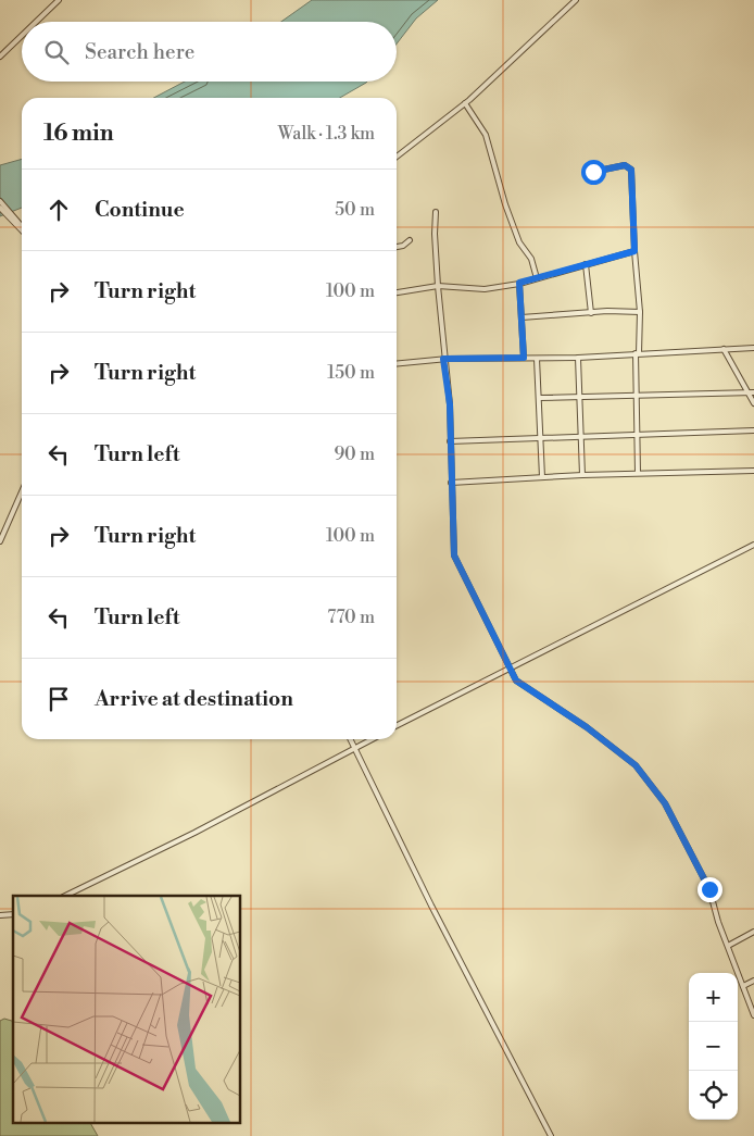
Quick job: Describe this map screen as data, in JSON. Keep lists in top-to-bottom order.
{
  "page": {
    "search": "Search here",
    "heading": ["16 min", "Walk · 1.3 km"],
    "list": [
      ["Continue", "50 m"],
      ["Turn right", "100 m"],
      ["Turn right", "150 m"],
      ["Turn left", "90 m"],
      ["Turn right", "100 m"],
      ["Turn left", "770 m"],
      "Arrive at destination"
    ],
    "map_buttons": ["+", "−"]
  }
}
